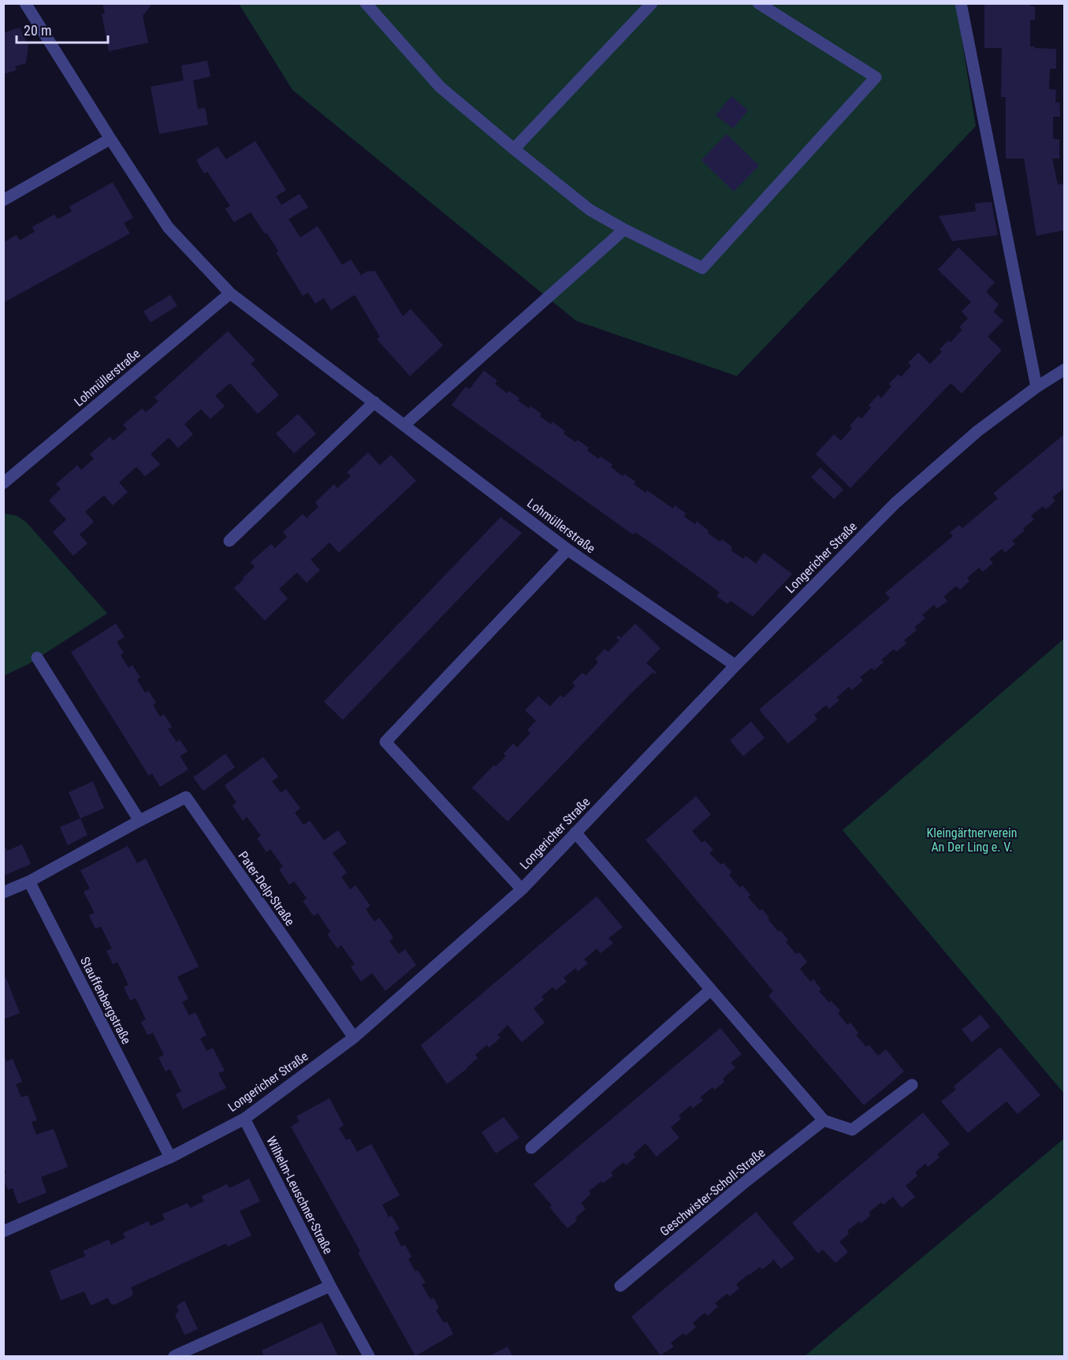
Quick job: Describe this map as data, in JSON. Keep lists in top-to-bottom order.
{
  "streets": {
    "street": [
      "Lohmüllerstraße",
      "Longericher Straße",
      "Pater-Delp-Straße",
      "Stauffenbergstraße",
      "Geschwister-Scholl-Straße",
      "Wilhelm-Leuschner-Straße"
    ]
  },
  "crossings": [
    ["Lohmüllerstraße", "Longericher Straße"],
    ["Longericher Straße", "Pater-Delp-Straße"],
    ["Longericher Straße", "Stauffenbergstraße"],
    ["Longericher Straße", "Wilhelm-Leuschner-Straße"],
    ["Pater-Delp-Straße", "Stauffenbergstraße"]
  ],
  "parks": ["Kleingärtnerverein An Der Ling e. V."],
  "scale_bar": "20 m"
}
